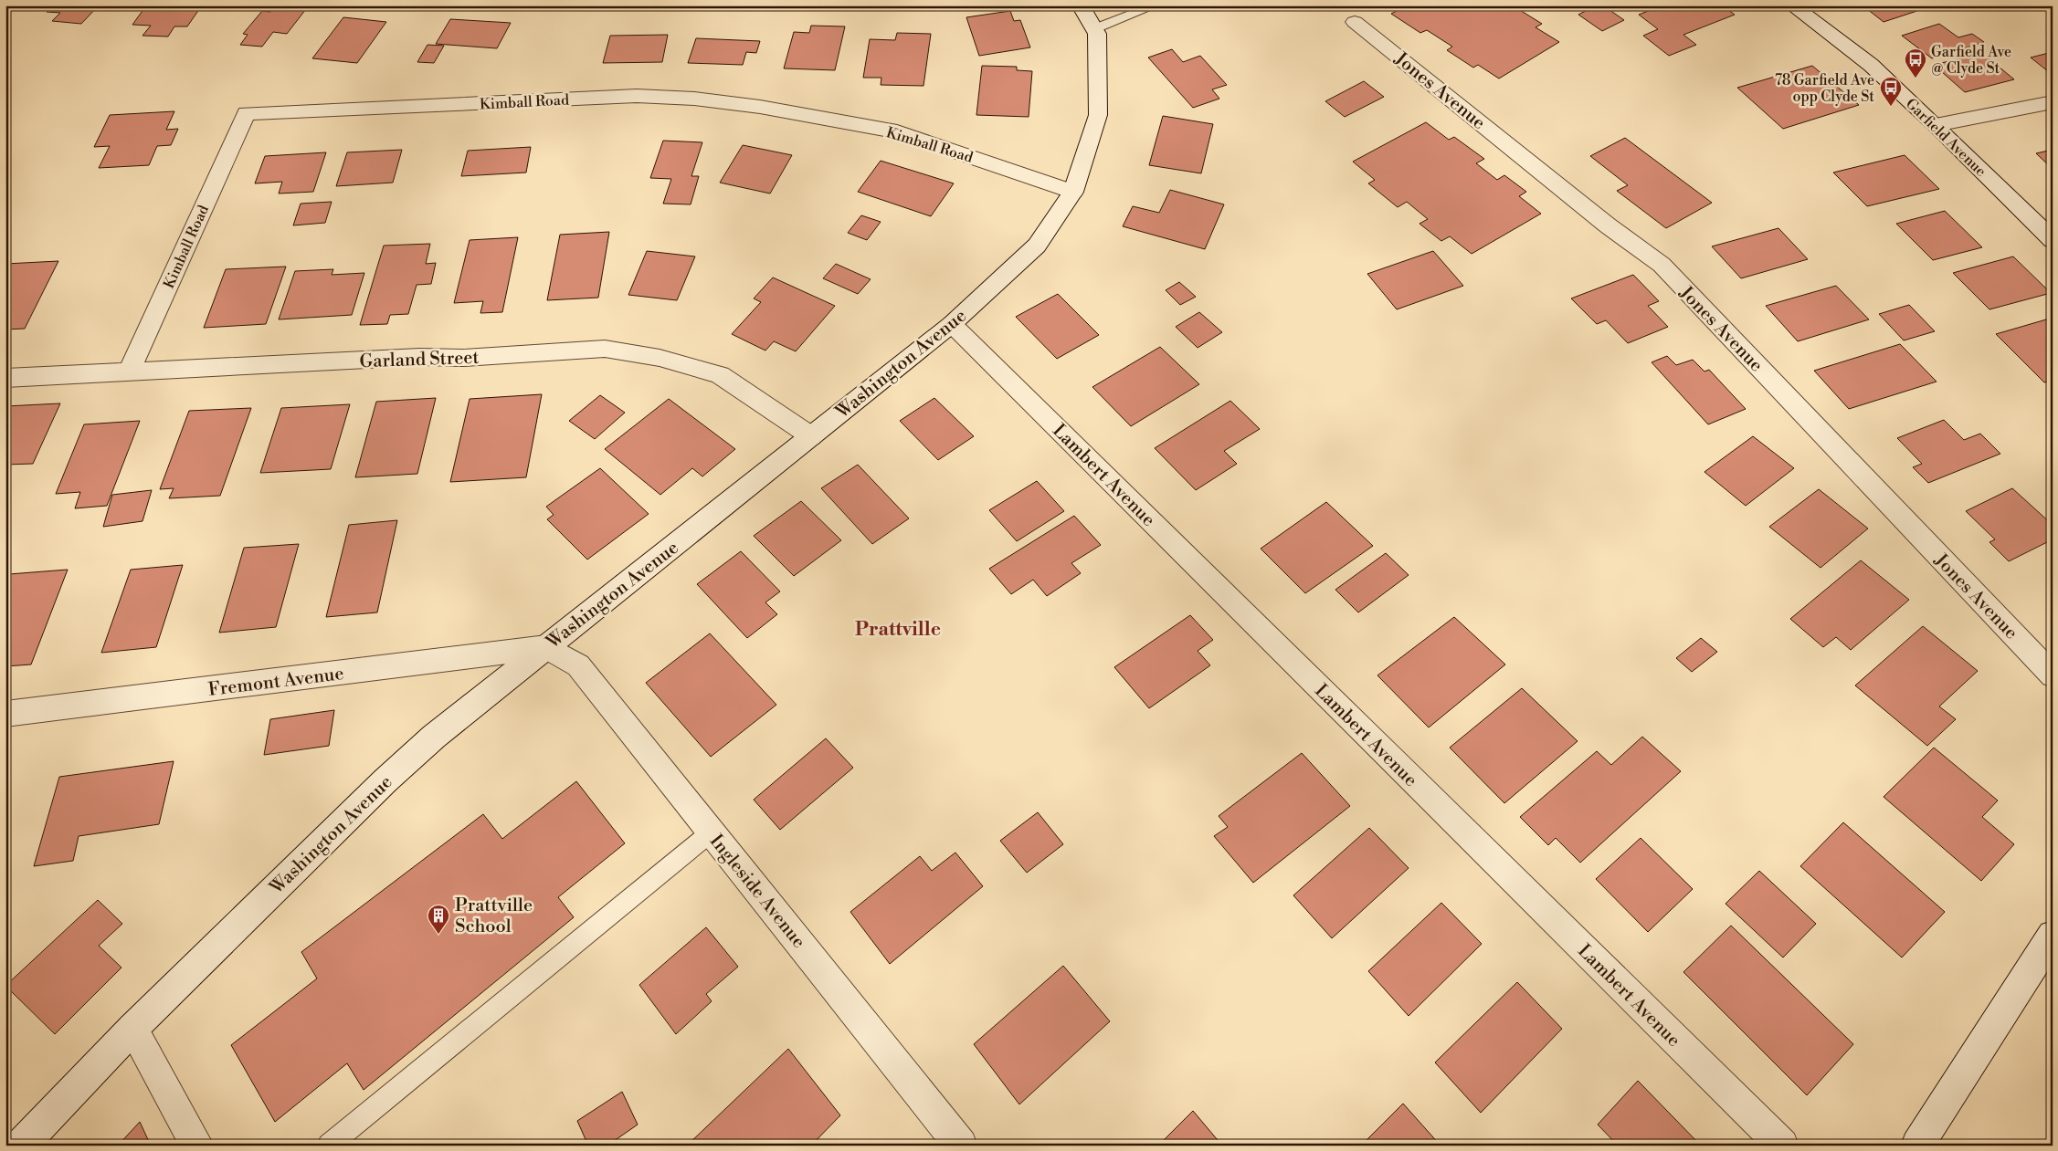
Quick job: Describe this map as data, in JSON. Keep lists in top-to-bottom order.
{
  "streets": {
    "street": [
      "Jones Avenue",
      "Kimball Road",
      "Garfield Avenue",
      "Garland Street",
      "Washington Avenue",
      "Lambert Avenue",
      "Fremont Avenue",
      "Ingleside Avenue"
    ]
  },
  "crossings": [
    ["Kimball Road", "Garland Street"],
    ["Kimball Road", "Washington Avenue"],
    ["Garland Street", "Washington Avenue"],
    ["Washington Avenue", "Lambert Avenue"],
    ["Washington Avenue", "Fremont Avenue"],
    ["Washington Avenue", "Ingleside Avenue"],
    ["Fremont Avenue", "Ingleside Avenue"]
  ],
  "districts": ["Prattville"],
  "places": {
    "bus stop": ["Garfield Ave @ Clyde St", "78 Garfield Ave opp Clyde St"],
    "building": ["Prattville School"]
  }
}
